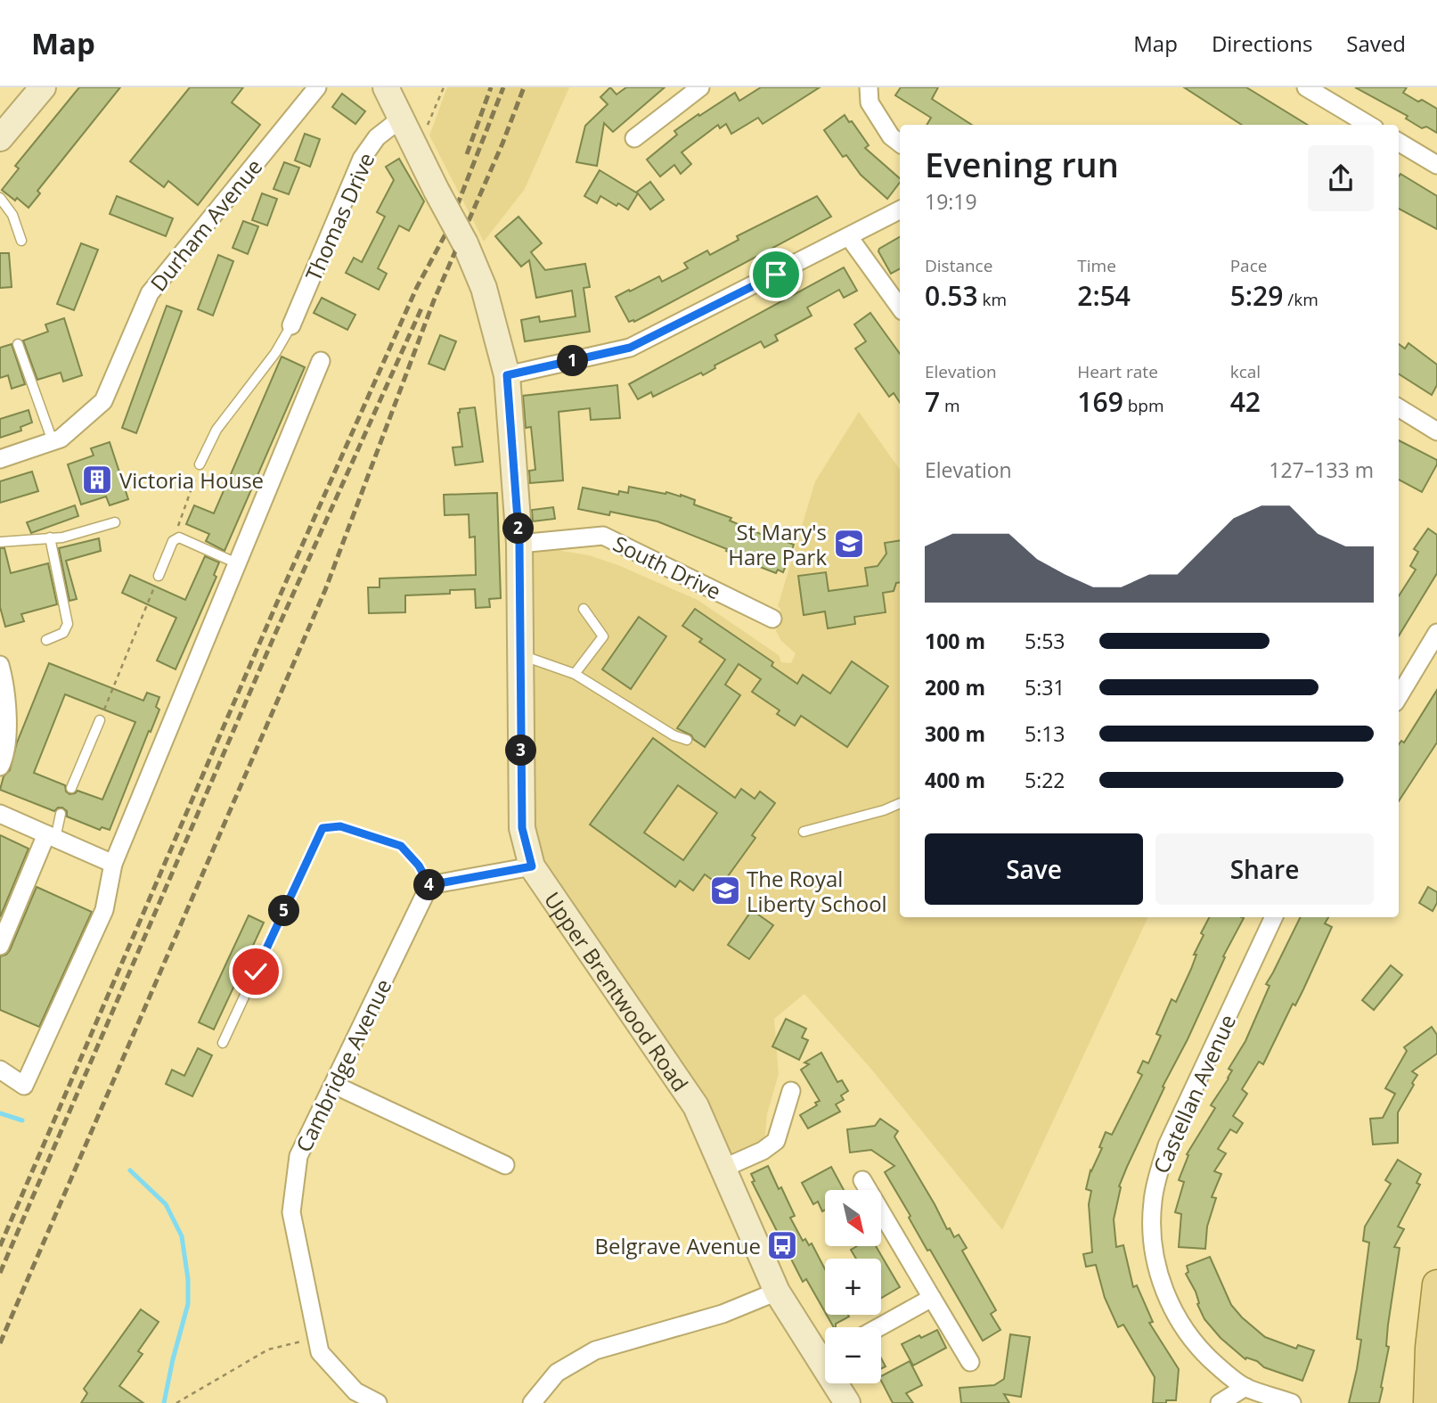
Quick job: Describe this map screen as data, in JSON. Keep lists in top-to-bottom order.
{
  "streets": {
    "street": [
      "Thomas Drive",
      "Durham Avenue",
      "South Drive",
      "Upper Brentwood Road",
      "Cambridge Avenue",
      "Castellan Avenue"
    ]
  },
  "crossings": [
    ["Thomas Drive", "Upper Brentwood Road"],
    ["South Drive", "Upper Brentwood Road"]
  ],
  "places": {
    "building": ["Victoria House"],
    "school or university": ["St Mary's Hare Park", "The Royal Liberty School"],
    "bus stop": ["Belgrave Avenue"]
  },
  "north": "bottom right",
  "page": {
    "header": "Map",
    "nav": ["Map", "Directions", "Saved"],
    "heading": ["Evening run", "19:19"],
    "stats": [
      ["Distance", "0.53 km"],
      ["Time", "2:54"],
      ["Pace", "5:29 /km"],
      ["Elevation", "7 m"],
      ["Heart rate", "169 bpm"],
      ["kcal", "42"]
    ],
    "pins": [
      "1",
      "2",
      "3",
      "4",
      "5"
    ],
    "chart": ["Elevation", "127–133 m"],
    "list": [
      {
        "name": "100 m",
        "note": "5:53"
      },
      {
        "name": "200 m",
        "note": "5:31"
      },
      {
        "name": "300 m",
        "note": "5:13"
      },
      {
        "name": "400 m",
        "note": "5:22"
      }
    ],
    "buttons": ["Save", "Share"],
    "map_buttons": ["+", "−"]
  }
}
